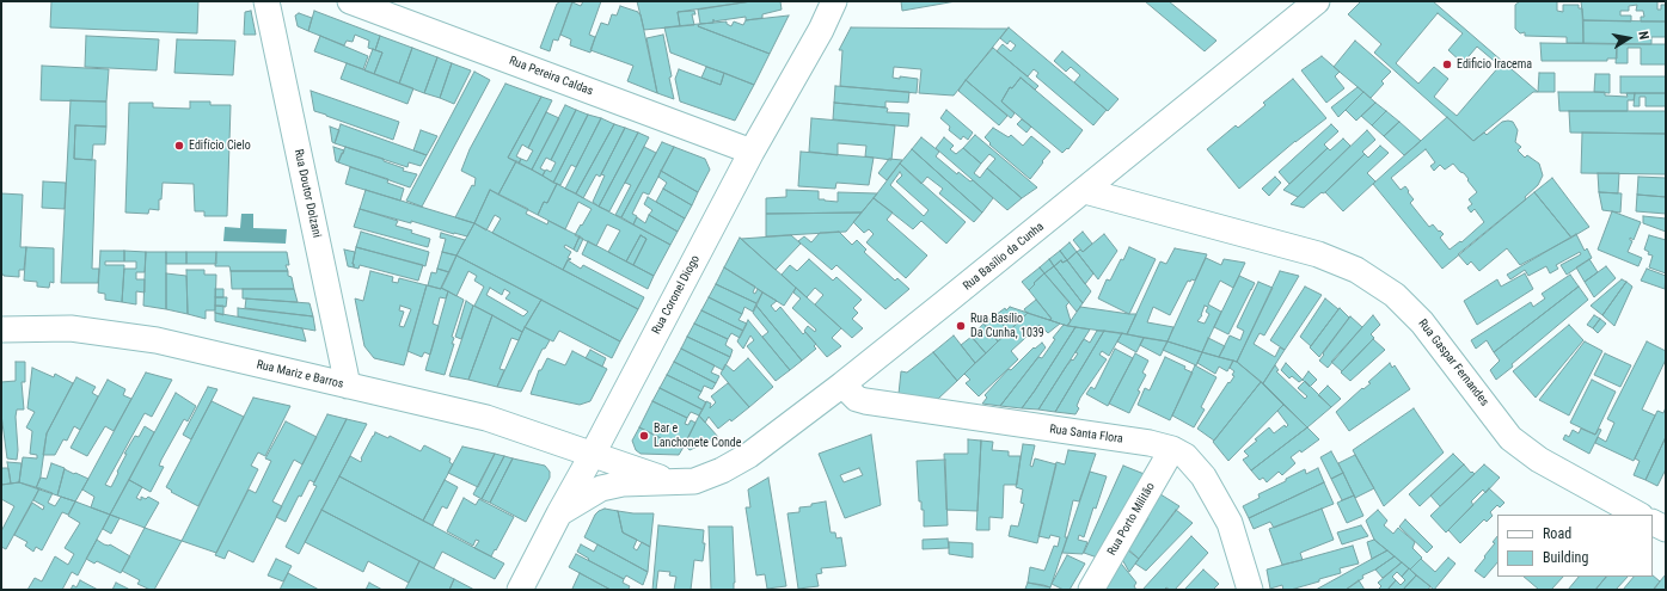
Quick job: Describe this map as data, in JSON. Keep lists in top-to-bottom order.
{
  "streets": {
    "street": [
      "Rua Pereira Caldas",
      "Rua Doutor Dolzani",
      "Rua Basílio da Cunha",
      "Rua Coronel Diogo",
      "Rua Gaspar Fernandes",
      "Rua Mariz e Barros",
      "Rua Santa Flora",
      "Rua Porto Militão"
    ]
  },
  "crossings": [
    ["Rua Pereira Caldas", "Rua Coronel Diogo"],
    ["Rua Doutor Dolzani", "Rua Mariz e Barros"],
    ["Rua Basílio da Cunha", "Rua Coronel Diogo"],
    ["Rua Basílio da Cunha", "Rua Gaspar Fernandes"],
    ["Rua Basílio da Cunha", "Rua Mariz e Barros"],
    ["Rua Basílio da Cunha", "Rua Santa Flora"],
    ["Rua Coronel Diogo", "Rua Mariz e Barros"],
    ["Rua Santa Flora", "Rua Porto Militão"]
  ],
  "places": [
    "Edificio Iracema",
    "Edifício Cielo",
    "Rua Basílio Da Cunha, 1039",
    "Bar e Lanchonete Conde"
  ],
  "legend": ["Road", "Building"],
  "north": "right"
}
